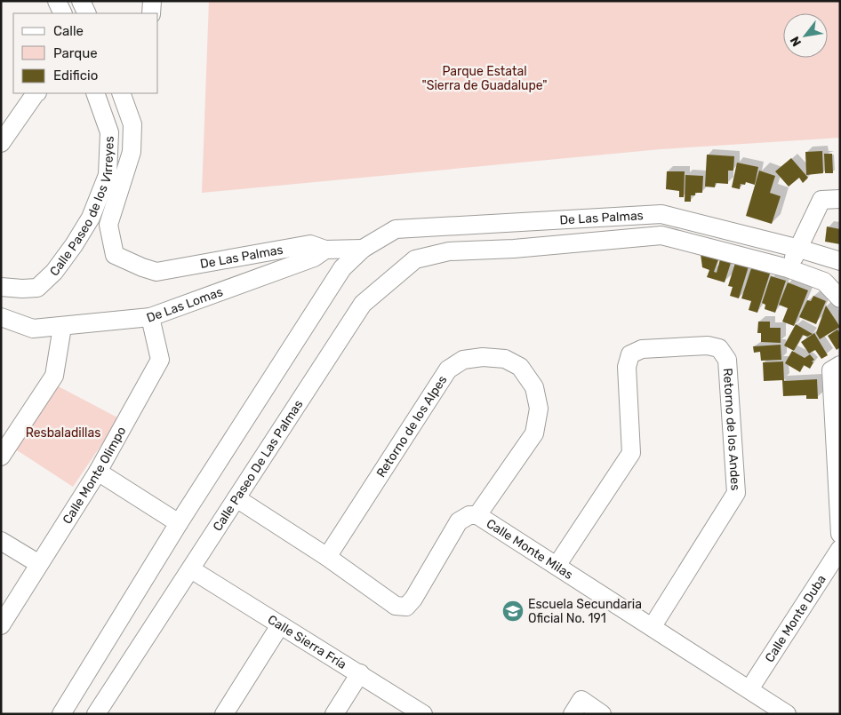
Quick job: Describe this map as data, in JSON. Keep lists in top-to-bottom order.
{
  "streets": {
    "street": [
      "Calle Paseo de los Virreyes",
      "De Las Palmas",
      "De Las Lomas",
      "Retorno de los Alpes",
      "Retorno de los Andes",
      "Calle Paseo De Las Palmas",
      "Calle Monte Olimpo",
      "Calle Monte Milas",
      "Calle Monte Duba",
      "Calle Sierra Fría"
    ]
  },
  "crossings": [
    ["Calle Paseo de los Virreyes", "De Las Palmas"],
    ["De Las Palmas", "De Las Lomas"],
    ["De Las Palmas", "Calle Paseo De Las Palmas"],
    ["De Las Lomas", "Calle Monte Olimpo"],
    ["Retorno de los Alpes", "Calle Monte Milas"],
    ["Retorno de los Andes", "Calle Monte Milas"],
    ["Calle Paseo De Las Palmas", "Calle Monte Milas"],
    ["Calle Paseo De Las Palmas", "Calle Sierra Fría"],
    ["Calle Monte Milas", "Calle Monte Duba"]
  ],
  "parks": ["Parque Estatal \"Sierra de Guadalupe\"", "Resbaladillas"],
  "places": {
    "school or university": ["Escuela Secundaria Oficial No. 191"]
  },
  "legend": ["Calle", "Parque", "Edificio"],
  "north": "bottom left"
}
